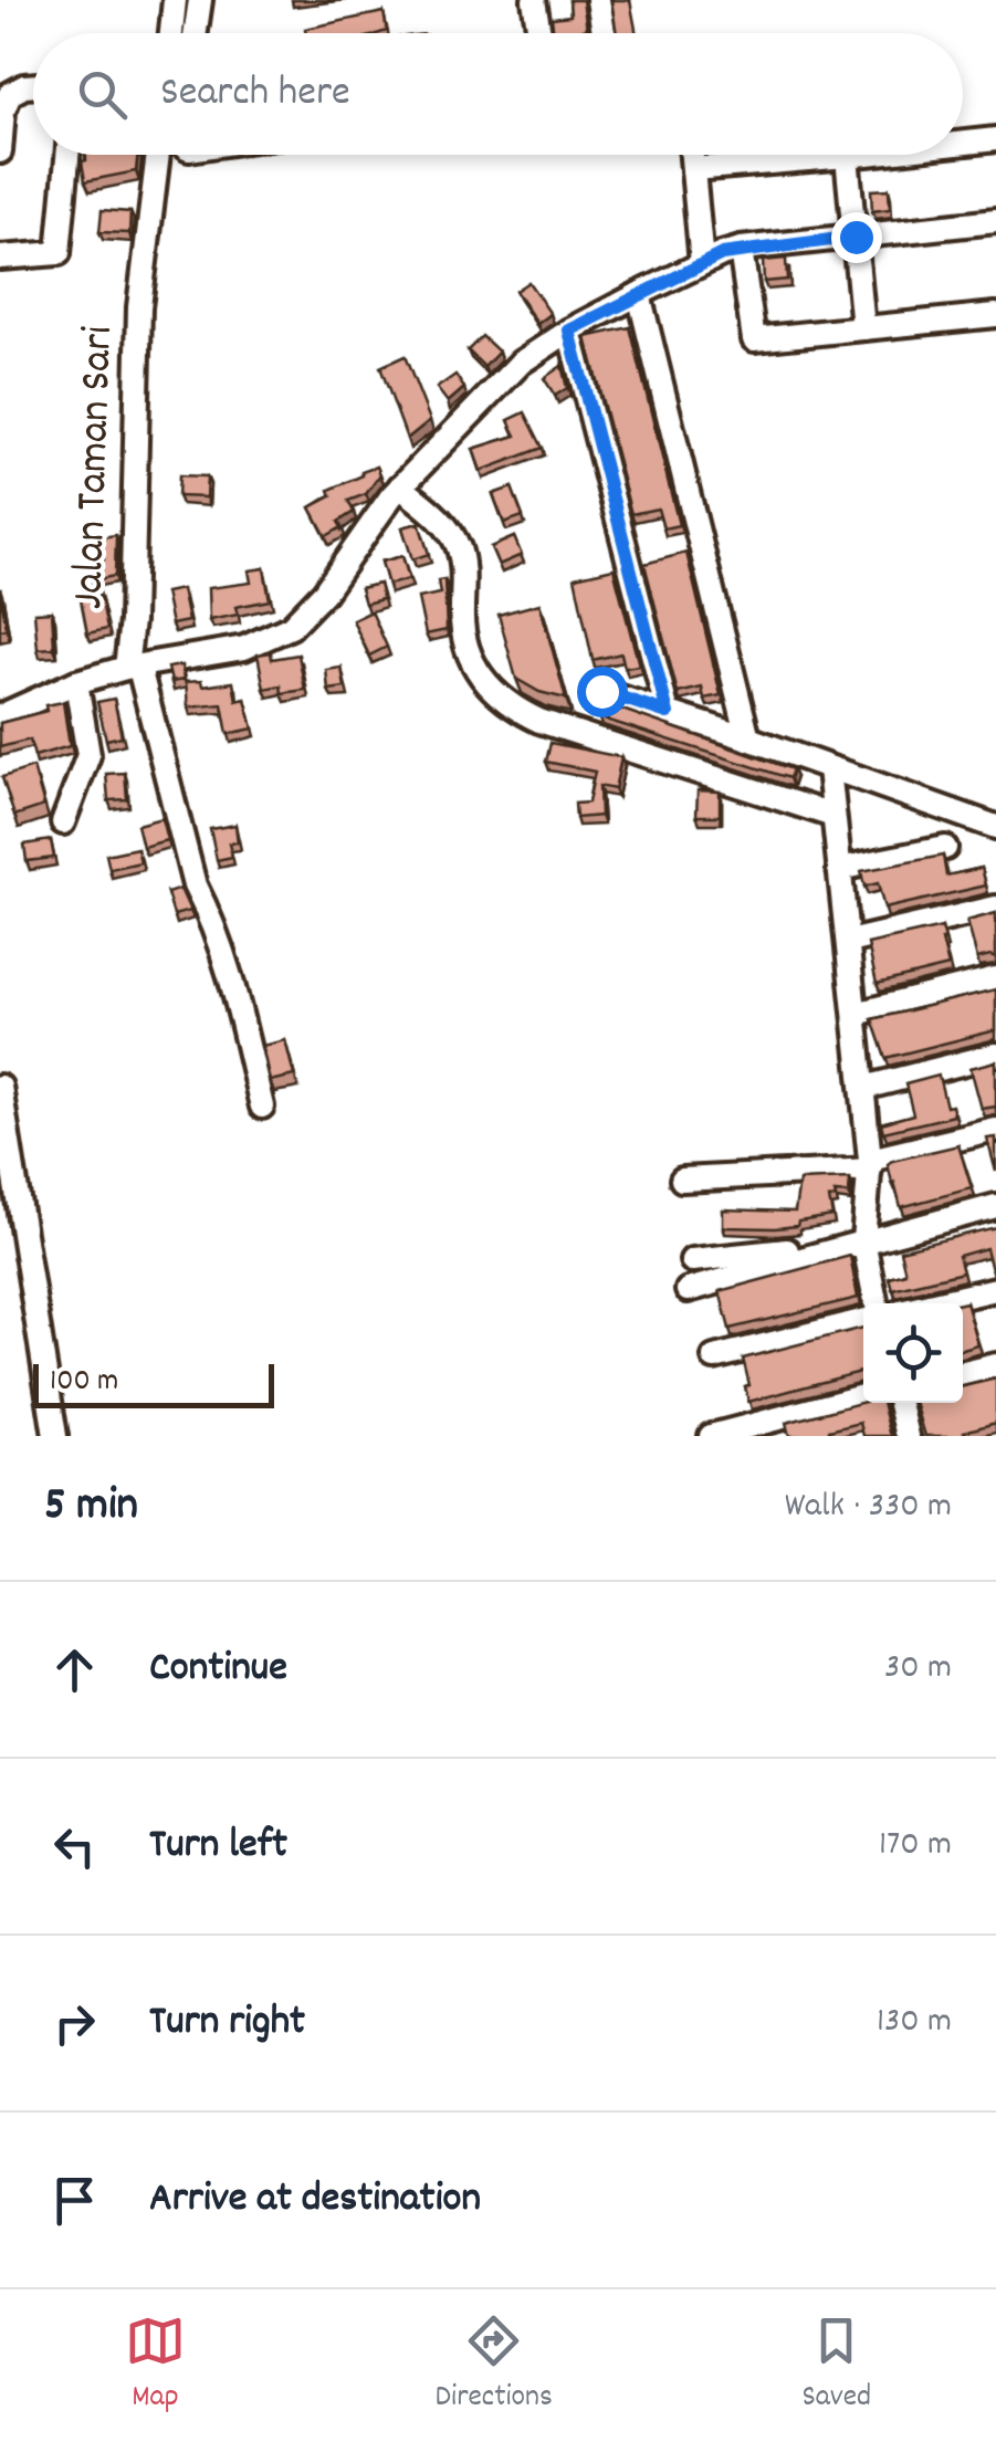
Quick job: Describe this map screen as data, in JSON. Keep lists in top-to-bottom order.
{
  "streets": {
    "street": ["Jalan Taman Sari"]
  },
  "scale_bar": "100 m",
  "page": {
    "search": "Search here",
    "scale": "100 m",
    "heading": ["5 min", "Walk · 330 m"],
    "list": [
      ["Continue", "30 m"],
      ["Turn left", "170 m"],
      ["Turn right", "130 m"],
      "Arrive at destination"
    ],
    "nav": ["Map", "Directions", "Saved"]
  }
}
